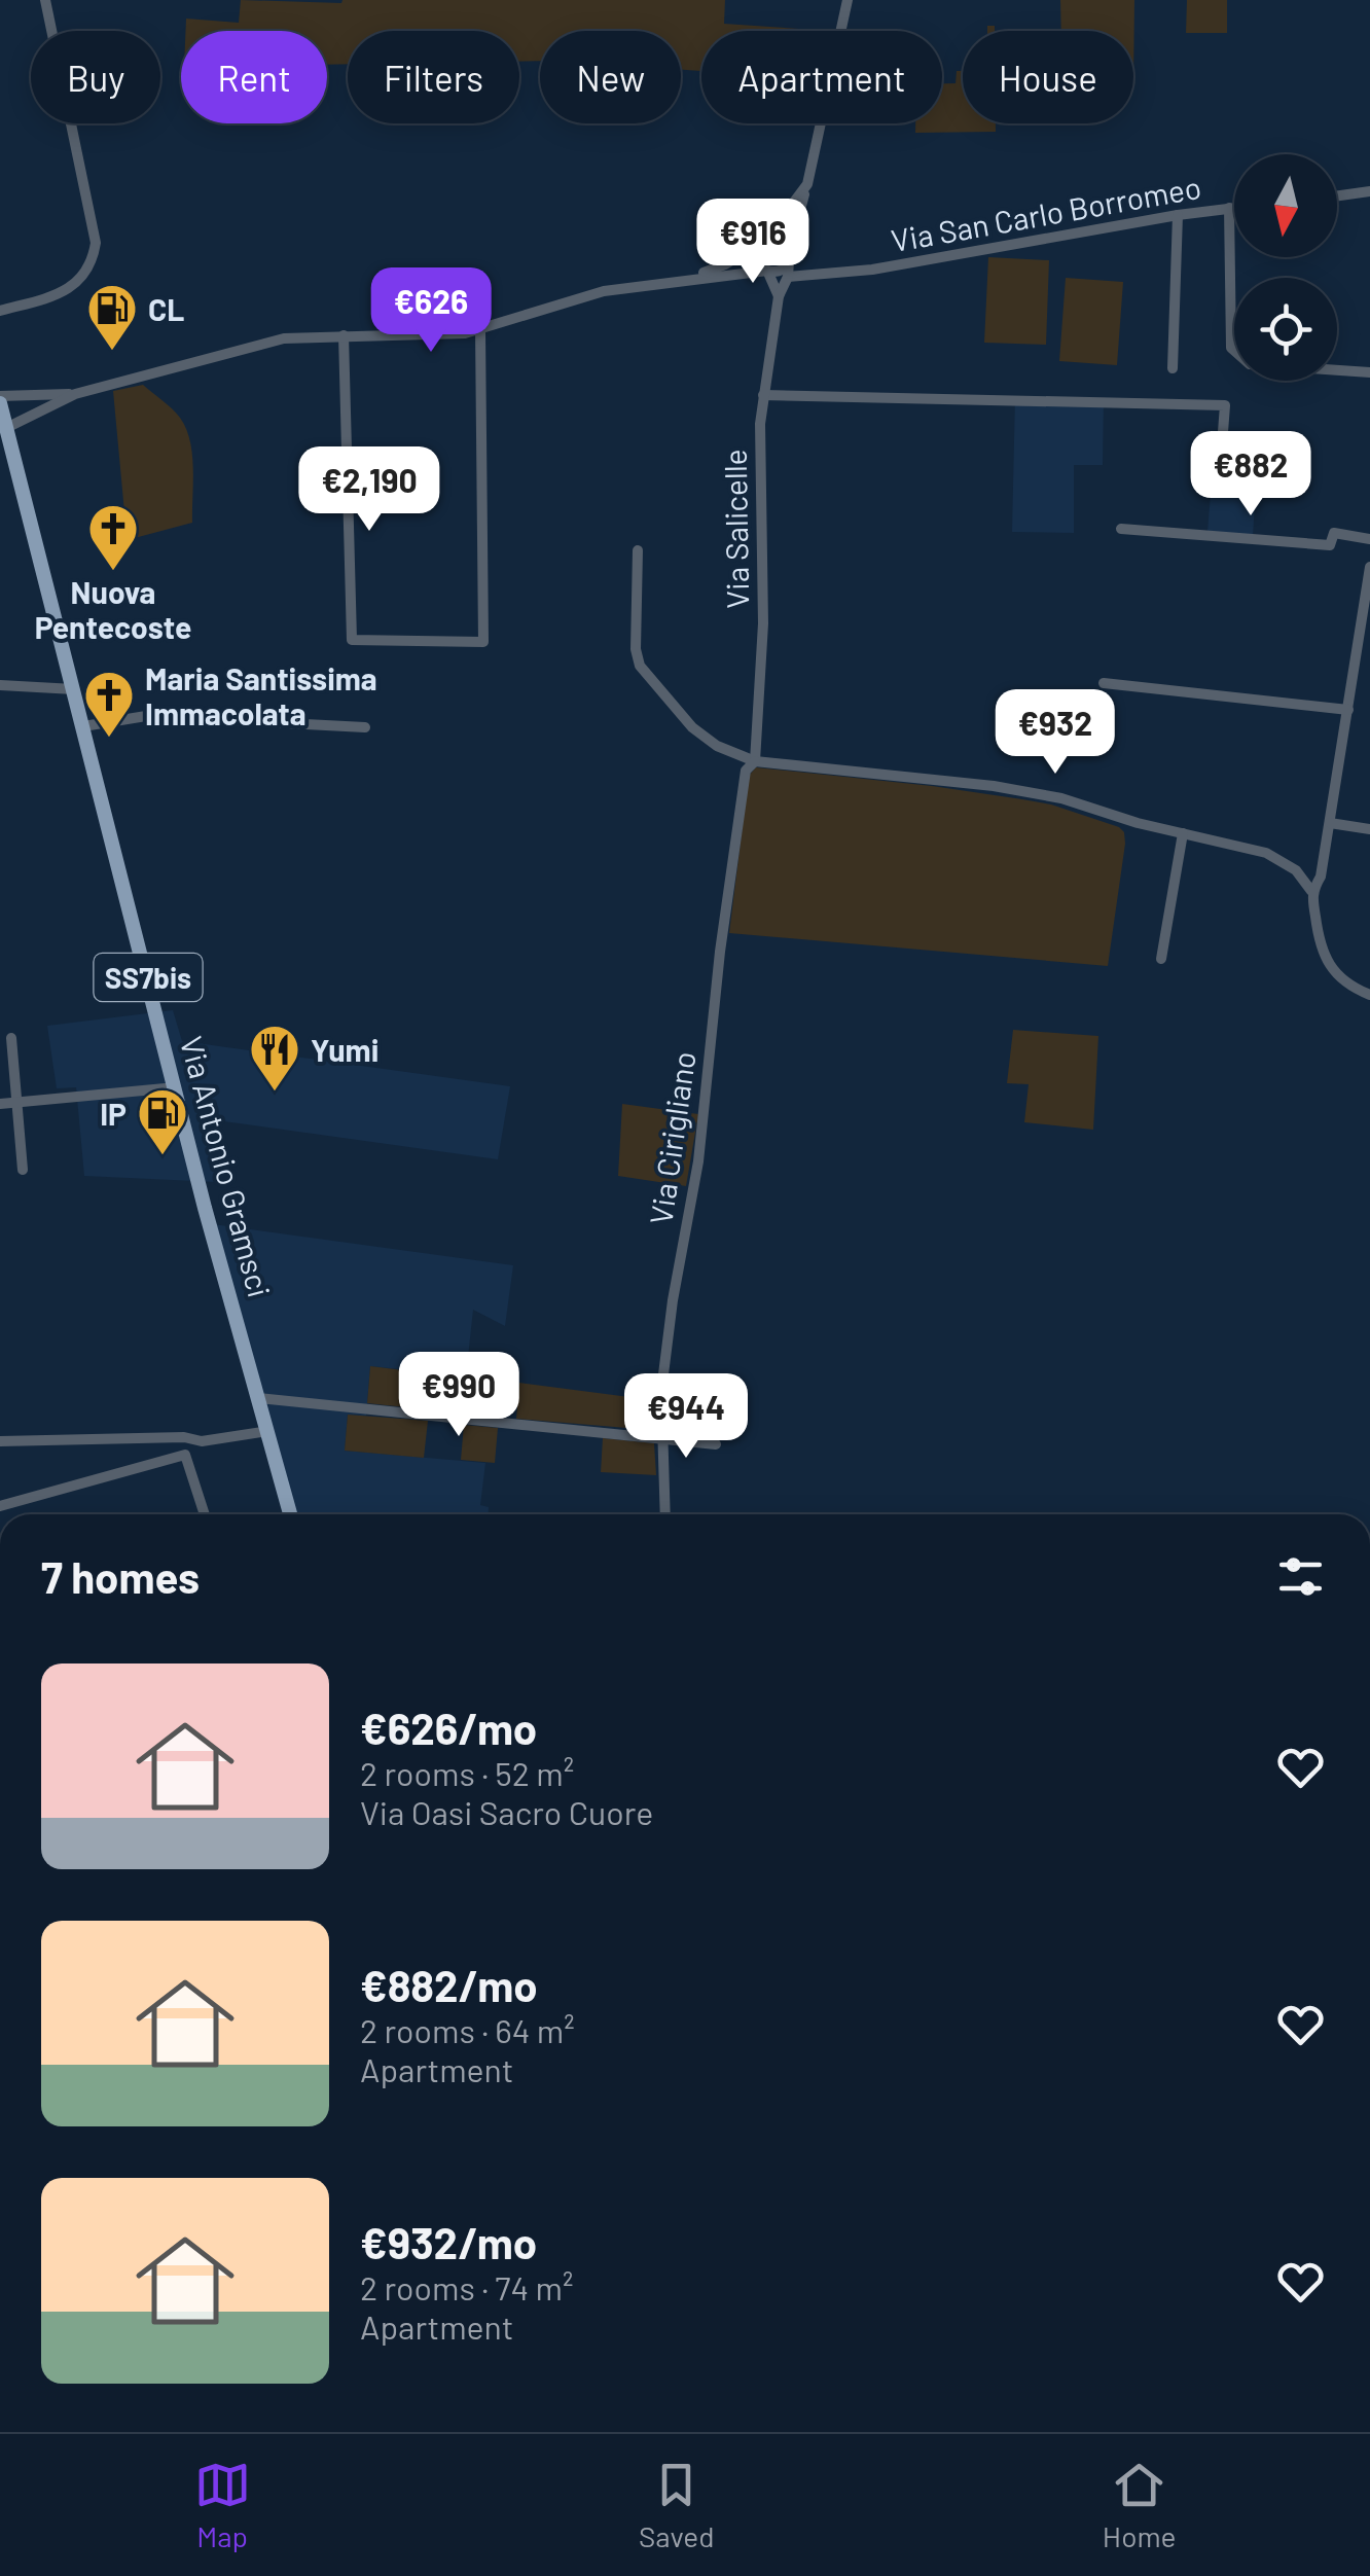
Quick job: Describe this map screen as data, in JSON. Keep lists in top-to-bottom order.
{
  "streets": {
    "main road": ["SS7bis", "Via Antonio Gramsci"],
    "street": ["Via San Carlo Borromeo", "Via Salicelle", "Via Cirigliano"]
  },
  "crossings": [
    ["Via Salicelle", "Via Cirigliano"]
  ],
  "places": {
    "fuel station": ["CL", "IP"],
    "church": ["Nuova Pentecoste", "Maria Santissima Immacolata"],
    "restaurant": ["Yumi"]
  },
  "north": "bottom",
  "page": {
    "chip": [
      "Buy",
      "Rent",
      "Filters",
      "New",
      "Apartment",
      "House"
    ],
    "price": [
      "€916",
      "€626",
      "€882",
      "€2,190",
      "€932",
      "€990",
      "€944"
    ],
    "heading": "7 homes",
    "list": [
      {
        "name": "€626/mo",
        "note": "2 rooms · 52 m² · Via Oasi Sacro Cuore"
      },
      {
        "name": "€882/mo",
        "note": "2 rooms · 64 m² · Apartment"
      },
      {
        "name": "€932/mo",
        "note": "2 rooms · 74 m² · Apartment"
      }
    ],
    "tabs": ["Map", "Saved", "Home"]
  }
}
